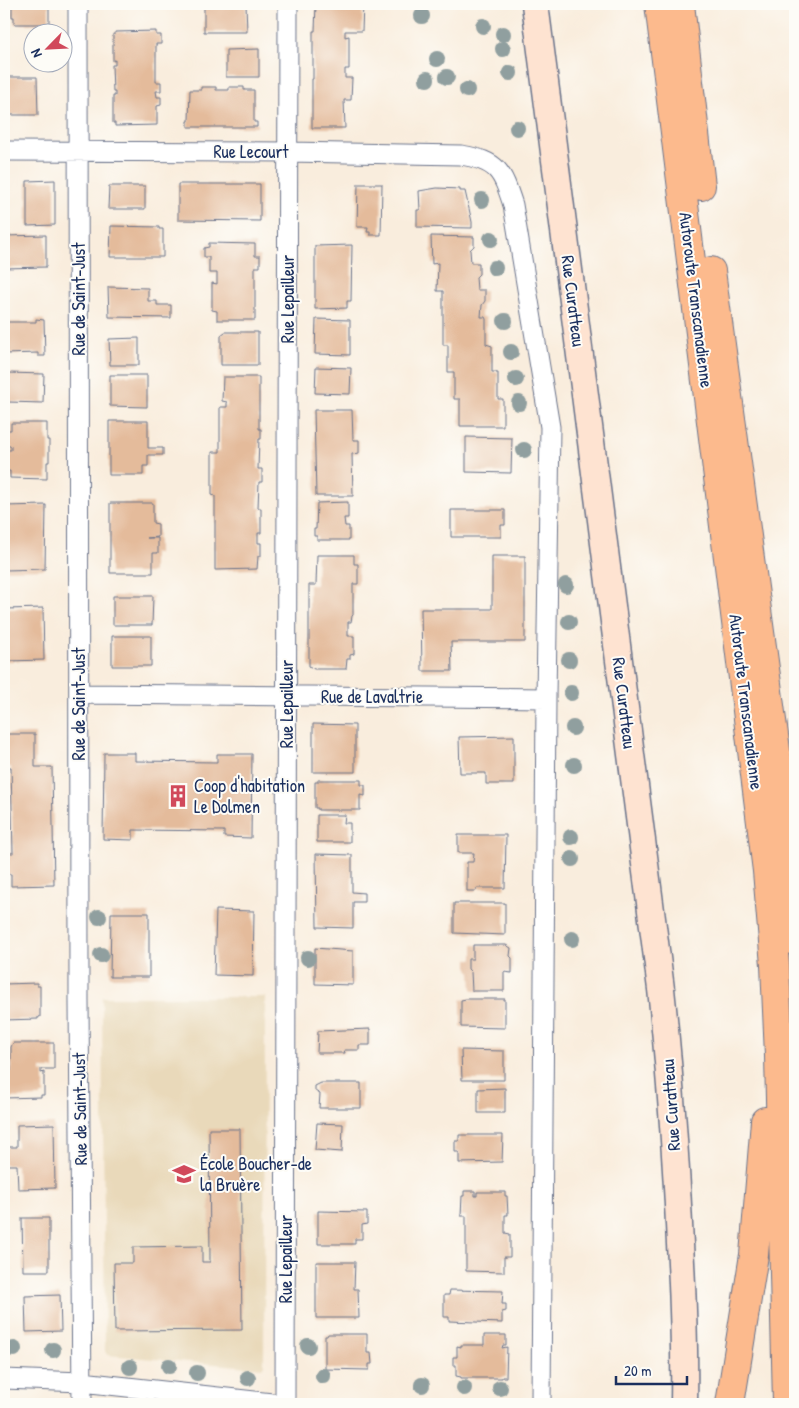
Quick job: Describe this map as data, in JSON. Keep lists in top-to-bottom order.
{
  "streets": {
    "highway": ["Autoroute Transcanadienne"],
    "main road": ["Rue Curatteau"],
    "street": [
      "Rue Lecourt",
      "Rue de Saint-Just",
      "Rue Lepailleur",
      "Rue de Lavaltrie"
    ]
  },
  "crossings": [
    ["Rue Lecourt", "Rue de Saint-Just"],
    ["Rue Lecourt", "Rue Lepailleur"],
    ["Rue Lecourt", "Rue de Lavaltrie"],
    ["Rue de Saint-Just", "Rue de Lavaltrie"],
    ["Rue Lepailleur", "Rue de Lavaltrie"]
  ],
  "places": {
    "building": ["Coop d'habitation Le Dolmen"],
    "school or university": ["École Boucher-de la Bruère"]
  },
  "scale_bar": "20 m",
  "north": "bottom left"
}
